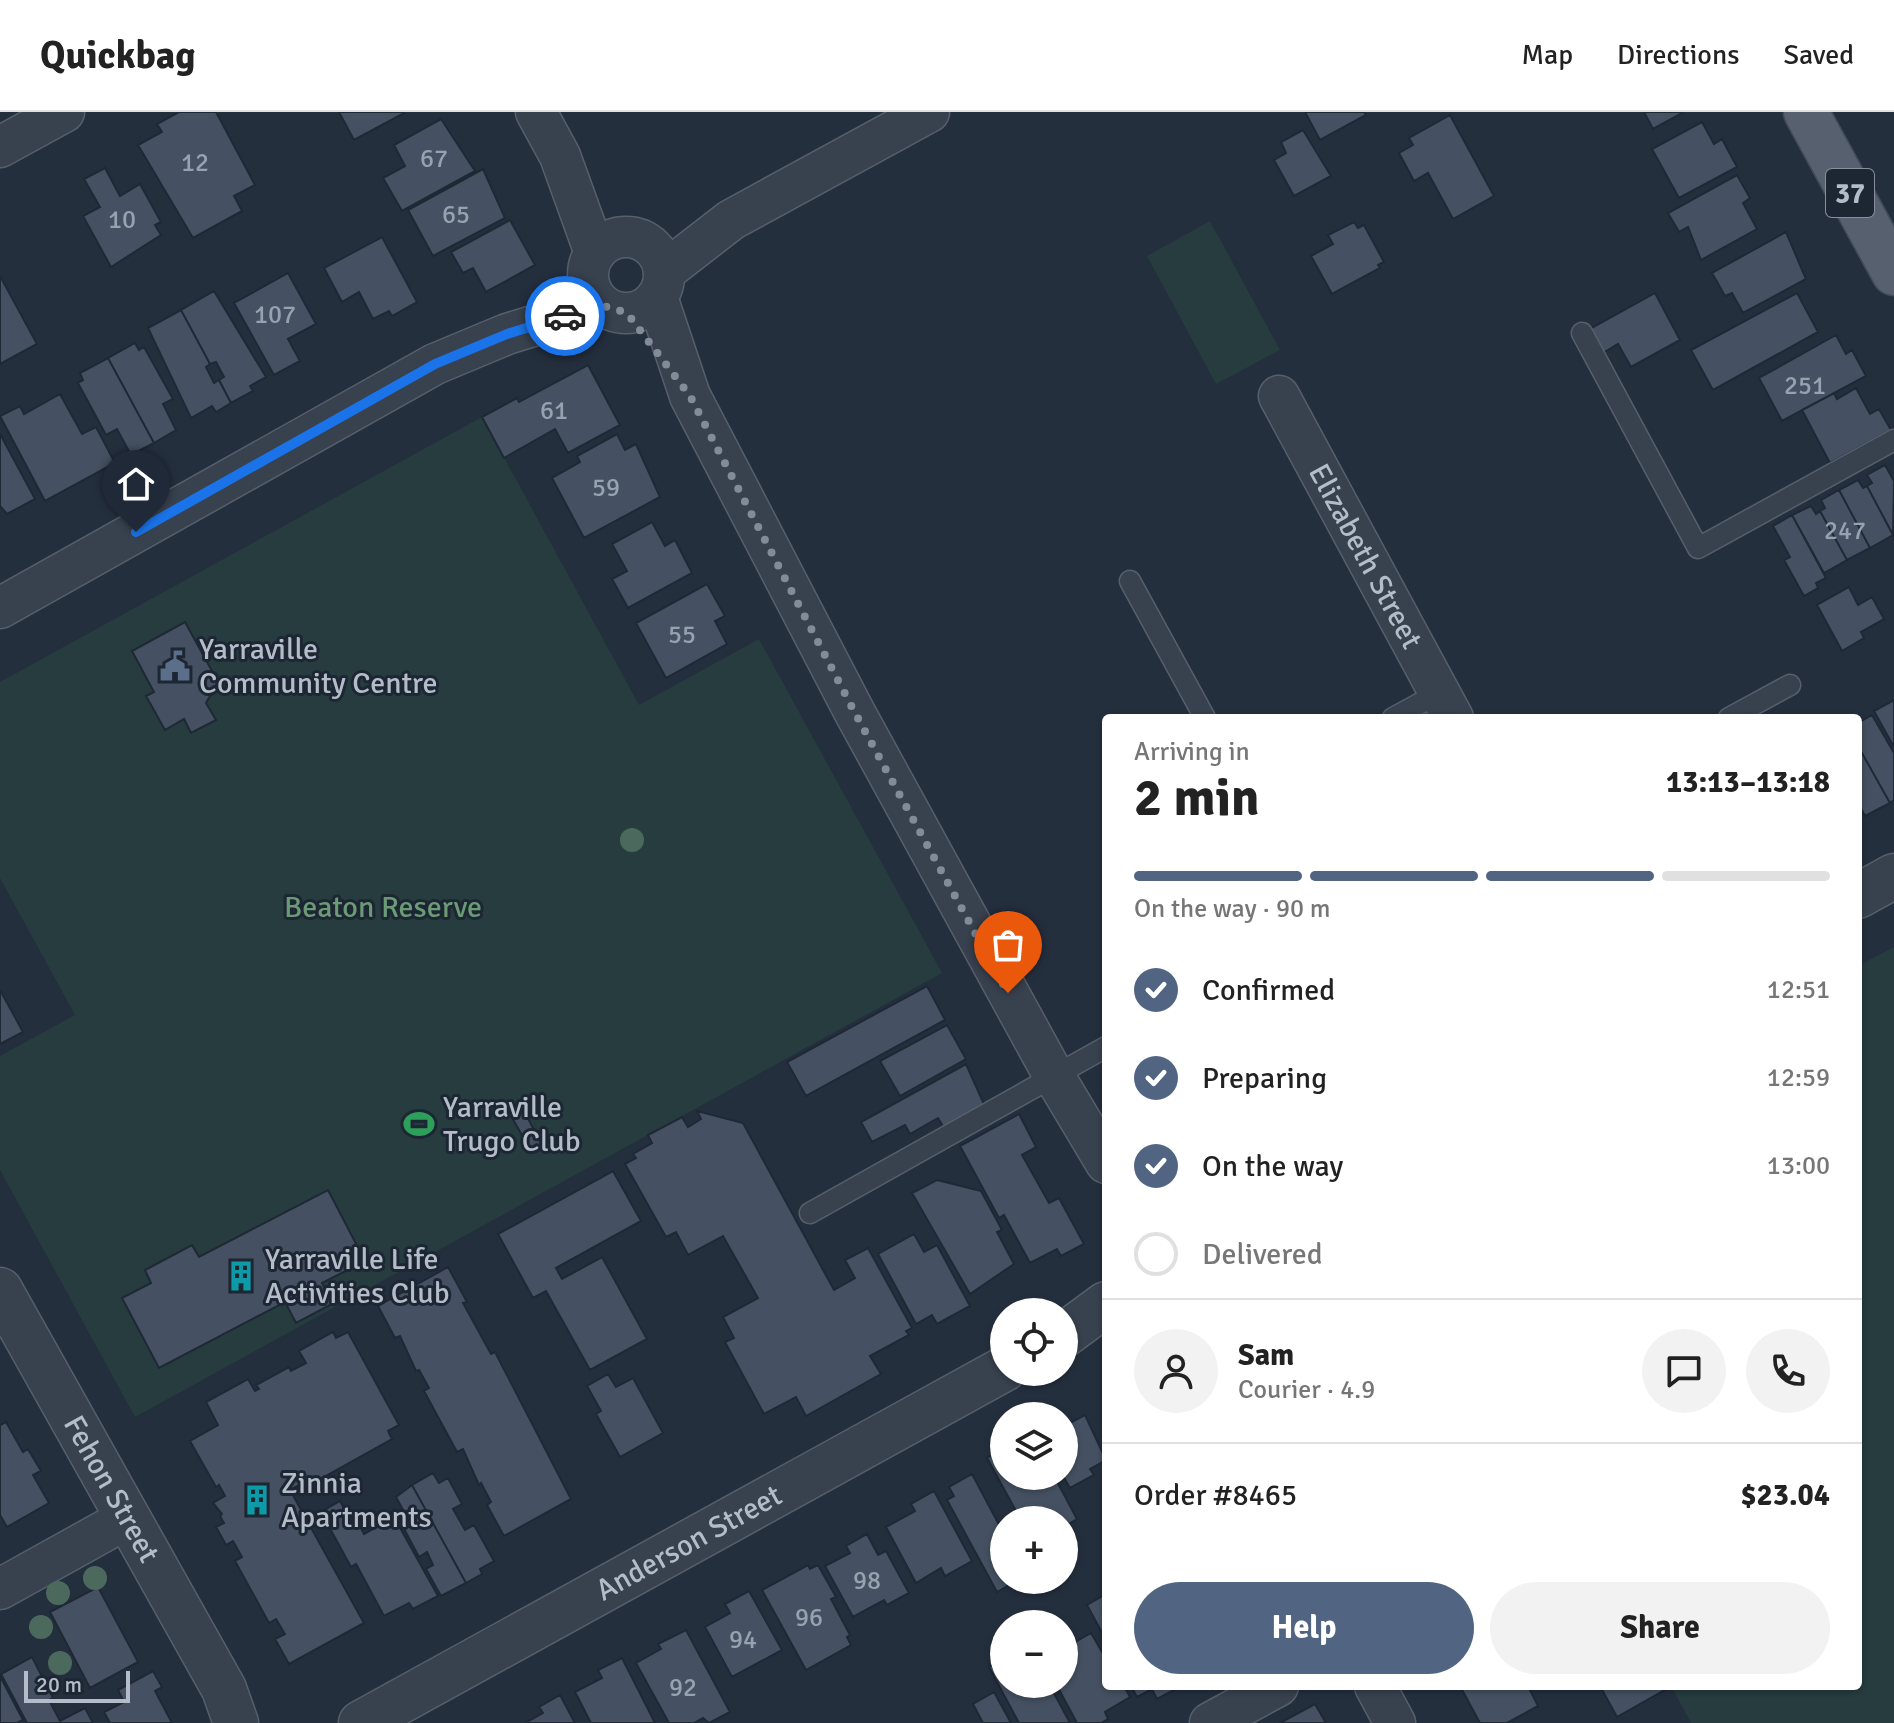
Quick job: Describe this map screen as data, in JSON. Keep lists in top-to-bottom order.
{
  "streets": {
    "main road": ["37"],
    "street": ["Elizabeth Street", "Fehon Street", "Anderson Street"]
  },
  "parks": ["Beaton Reserve"],
  "places": {
    "public building": ["Yarraville Community Centre"],
    "sports": ["Yarraville Trugo Club"],
    "building": ["Yarraville Life Activities Club", "Zinnia Apartments"]
  },
  "house_numbers": [
    "67",
    "12",
    "65",
    "10",
    "107",
    "251",
    "61",
    "59",
    "247",
    "55",
    "98",
    "96",
    "94",
    "92"
  ],
  "scale_bar": "20 m",
  "page": {
    "header": "Quickbag",
    "nav": ["Map", "Directions", "Saved"],
    "heading": ["2 min", "Arriving in", "13:13–13:18"],
    "panel": [
      "Sam",
      "Courier · 4.9",
      "Order #8465",
      "$23.04"
    ],
    "bar": "On the way · 90 m",
    "list": [
      ["Confirmed", "12:51"],
      ["Preparing", "12:59"],
      ["On the way", "13:00"],
      "Delivered"
    ],
    "map_buttons": ["+", "−"],
    "buttons": ["Help", "Share"],
    "scale": "20 m"
  }
}
